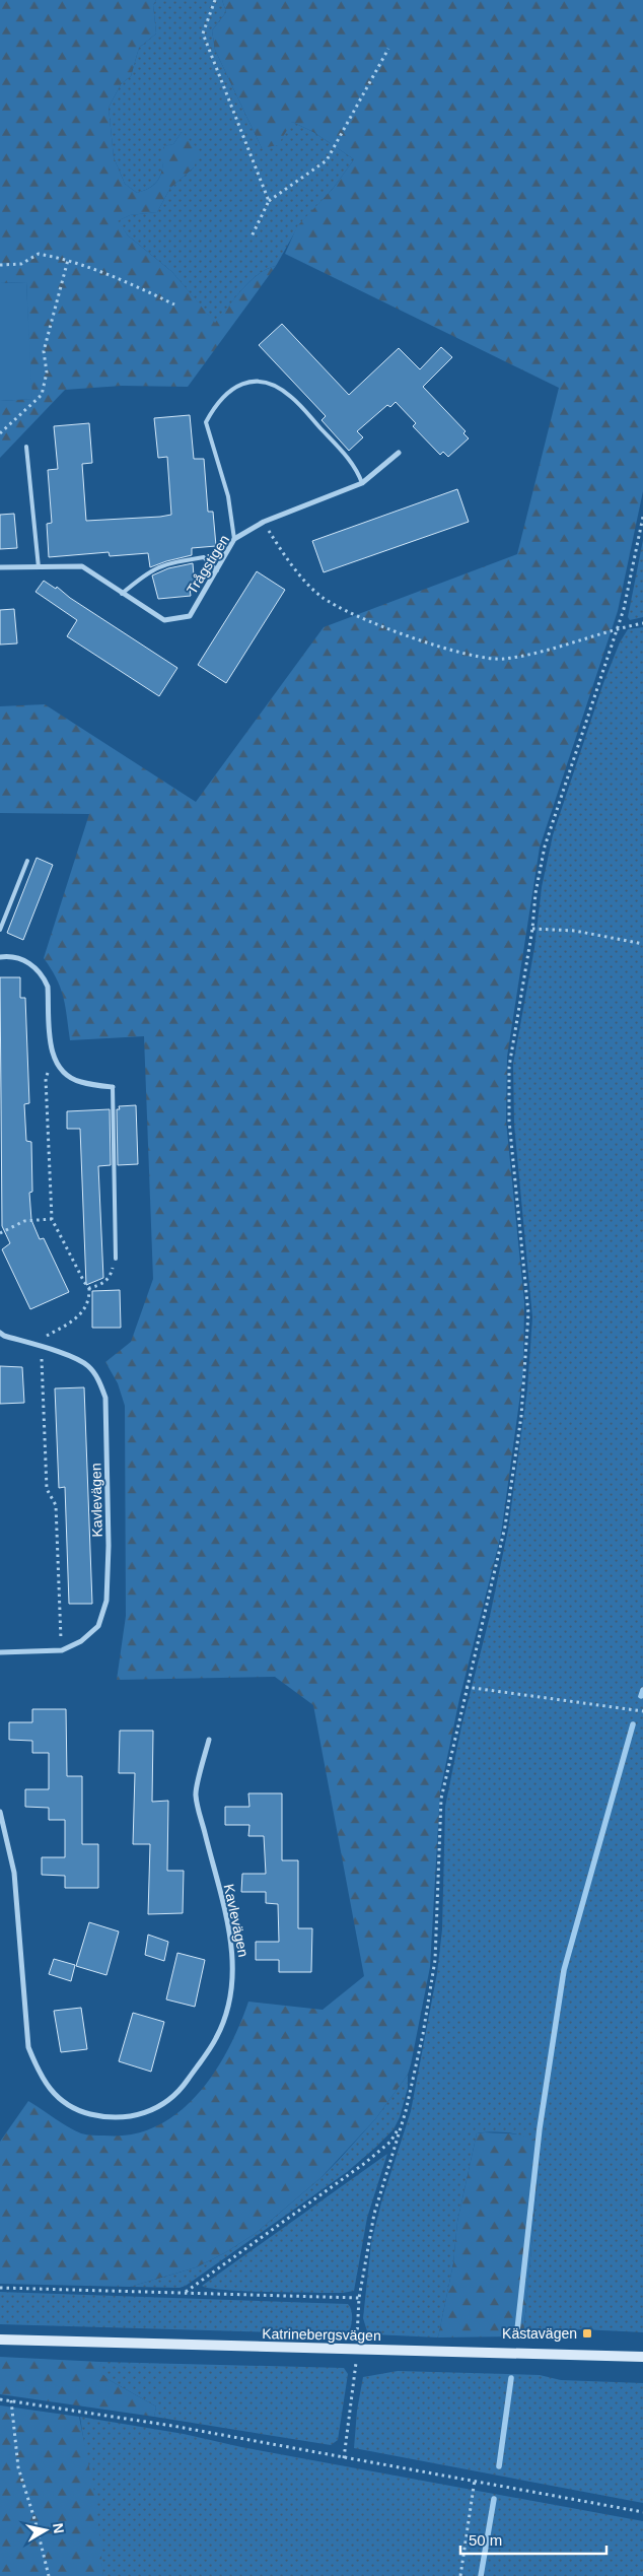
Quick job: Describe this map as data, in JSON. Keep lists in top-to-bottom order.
{
  "streets": {
    "street": ["Trågstigen", "Kavlevägen", "Katrinebergsvägen"]
  },
  "places": {
    "transit": ["Kästavägen"]
  },
  "scale_bar": "50 m",
  "north": "right"
}
